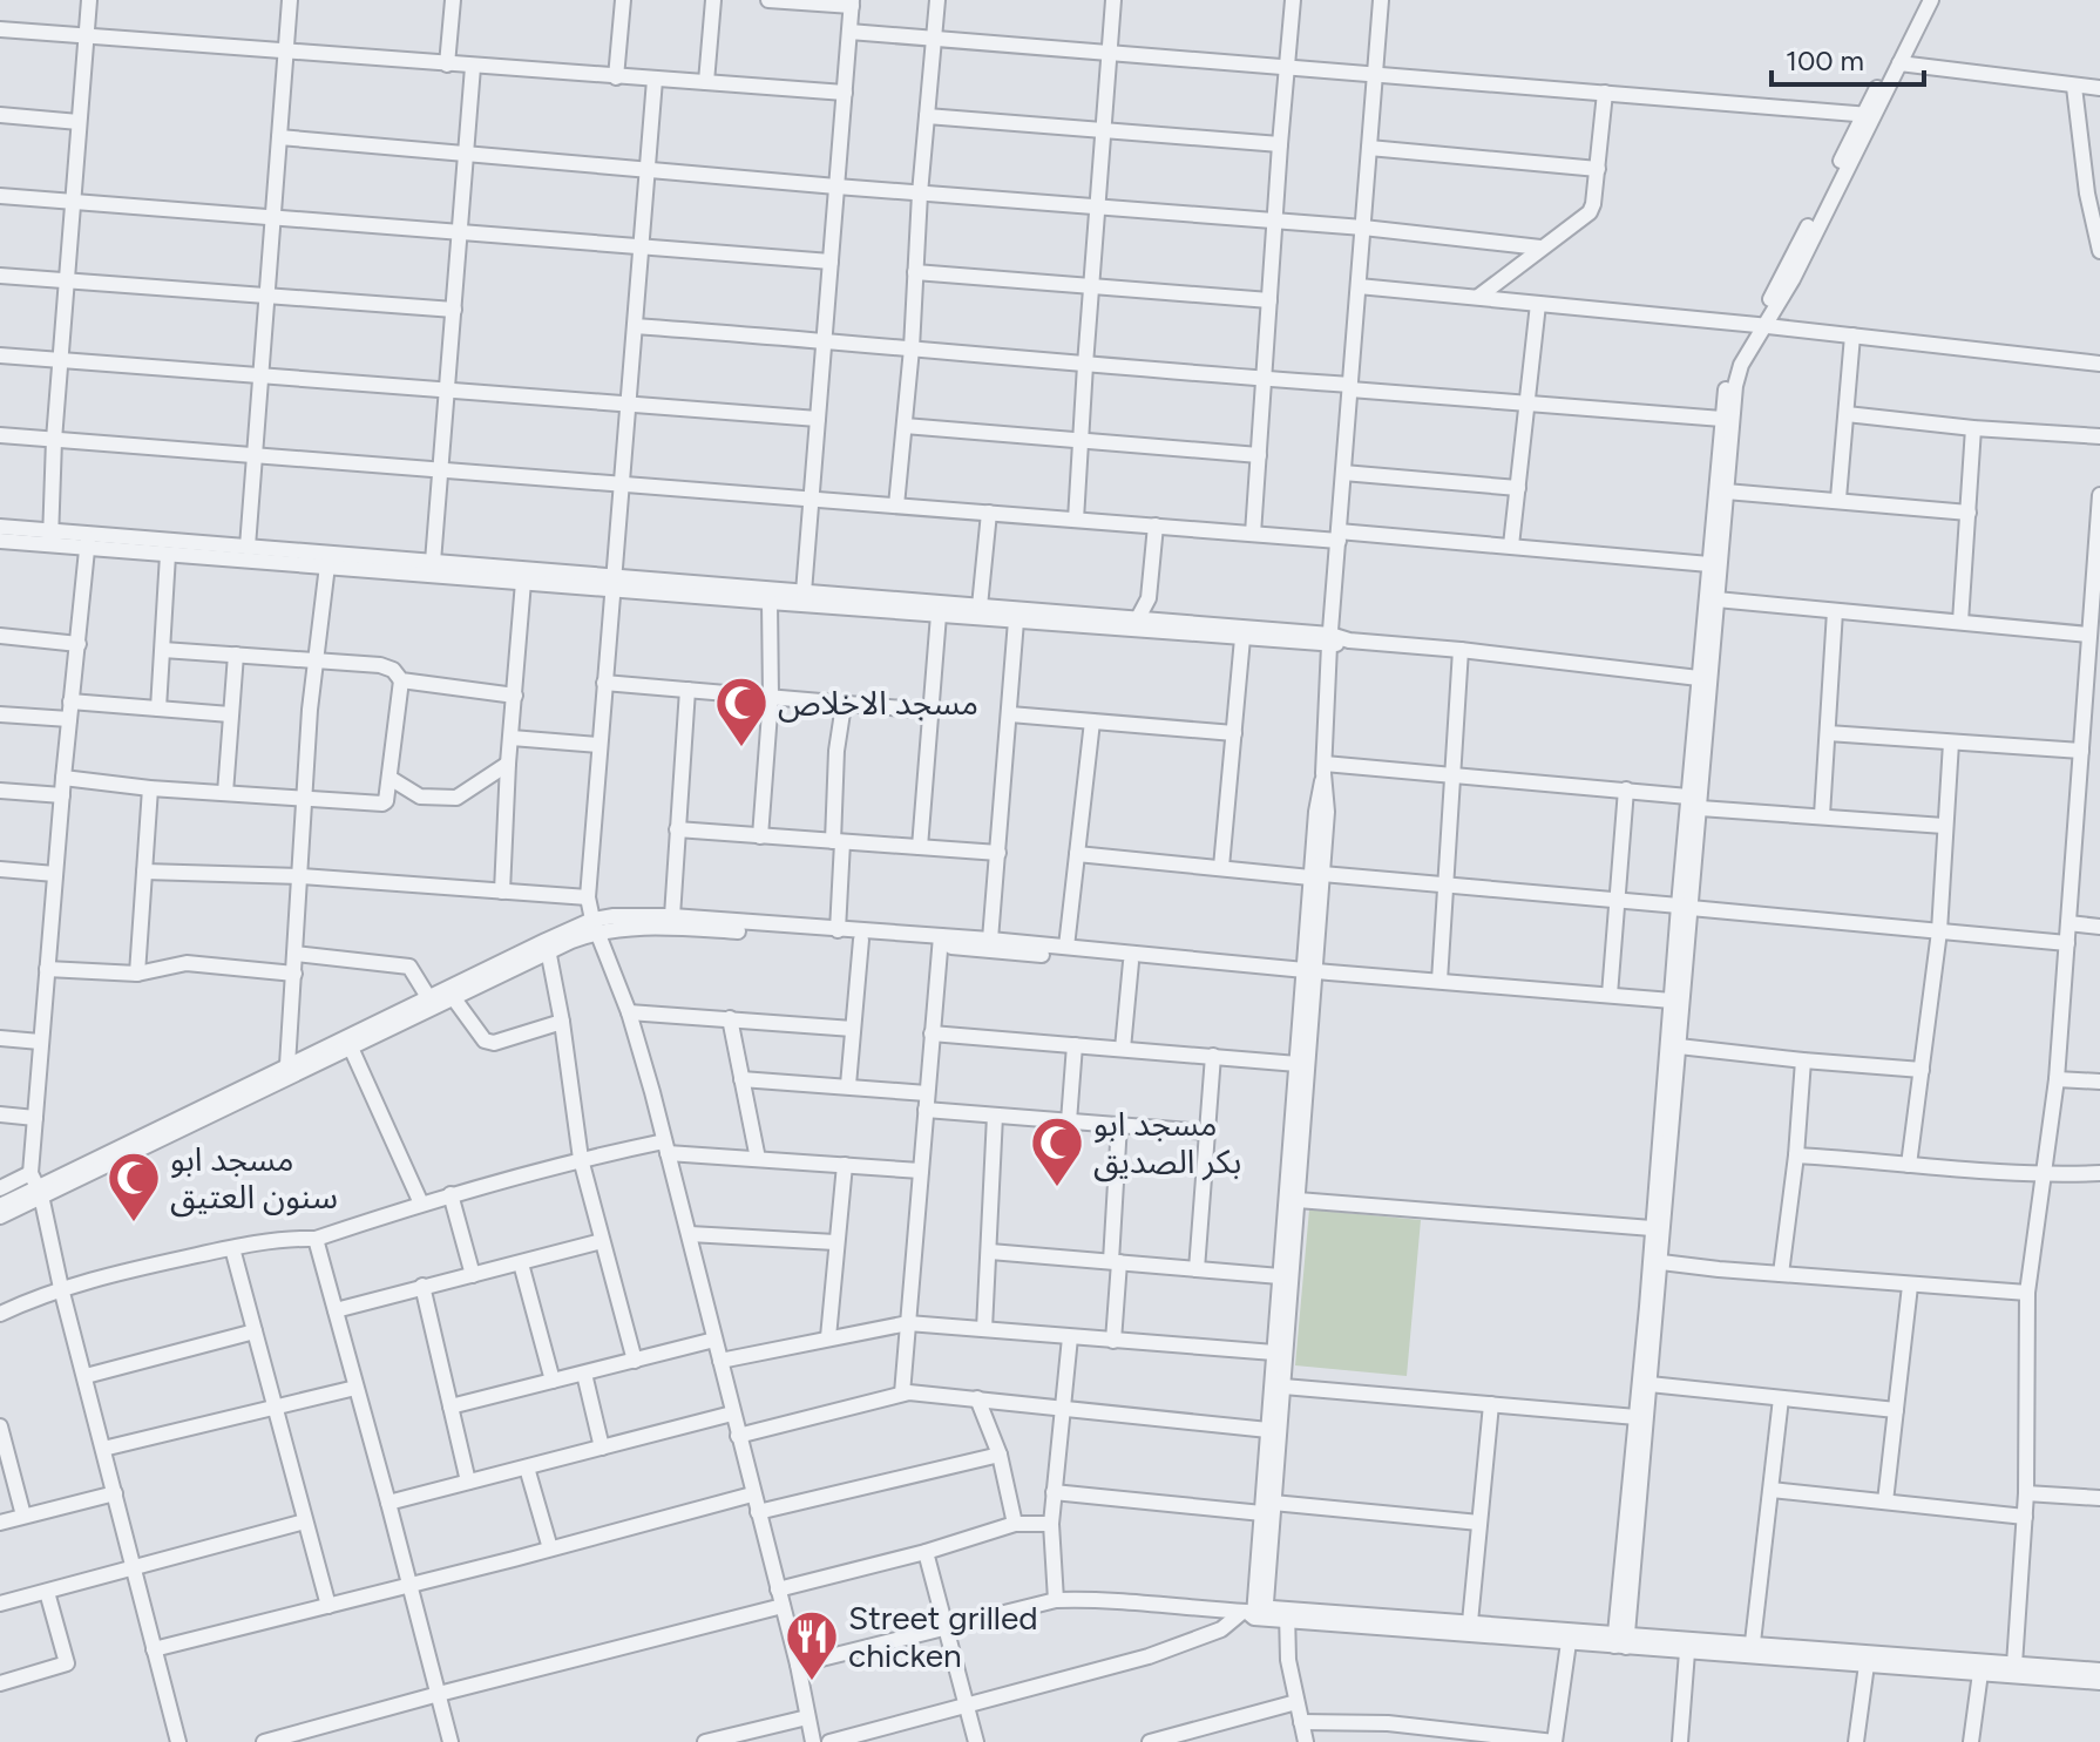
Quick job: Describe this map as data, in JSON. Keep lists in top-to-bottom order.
{
  "places": {
    "mosque": ["مسجد الاخلاص", "مسجد ابو بكر الصديق", "مسجد ابو سنون العتيق"],
    "restaurant": ["Street grilled chicken"]
  },
  "scale_bar": "100 m"
}
